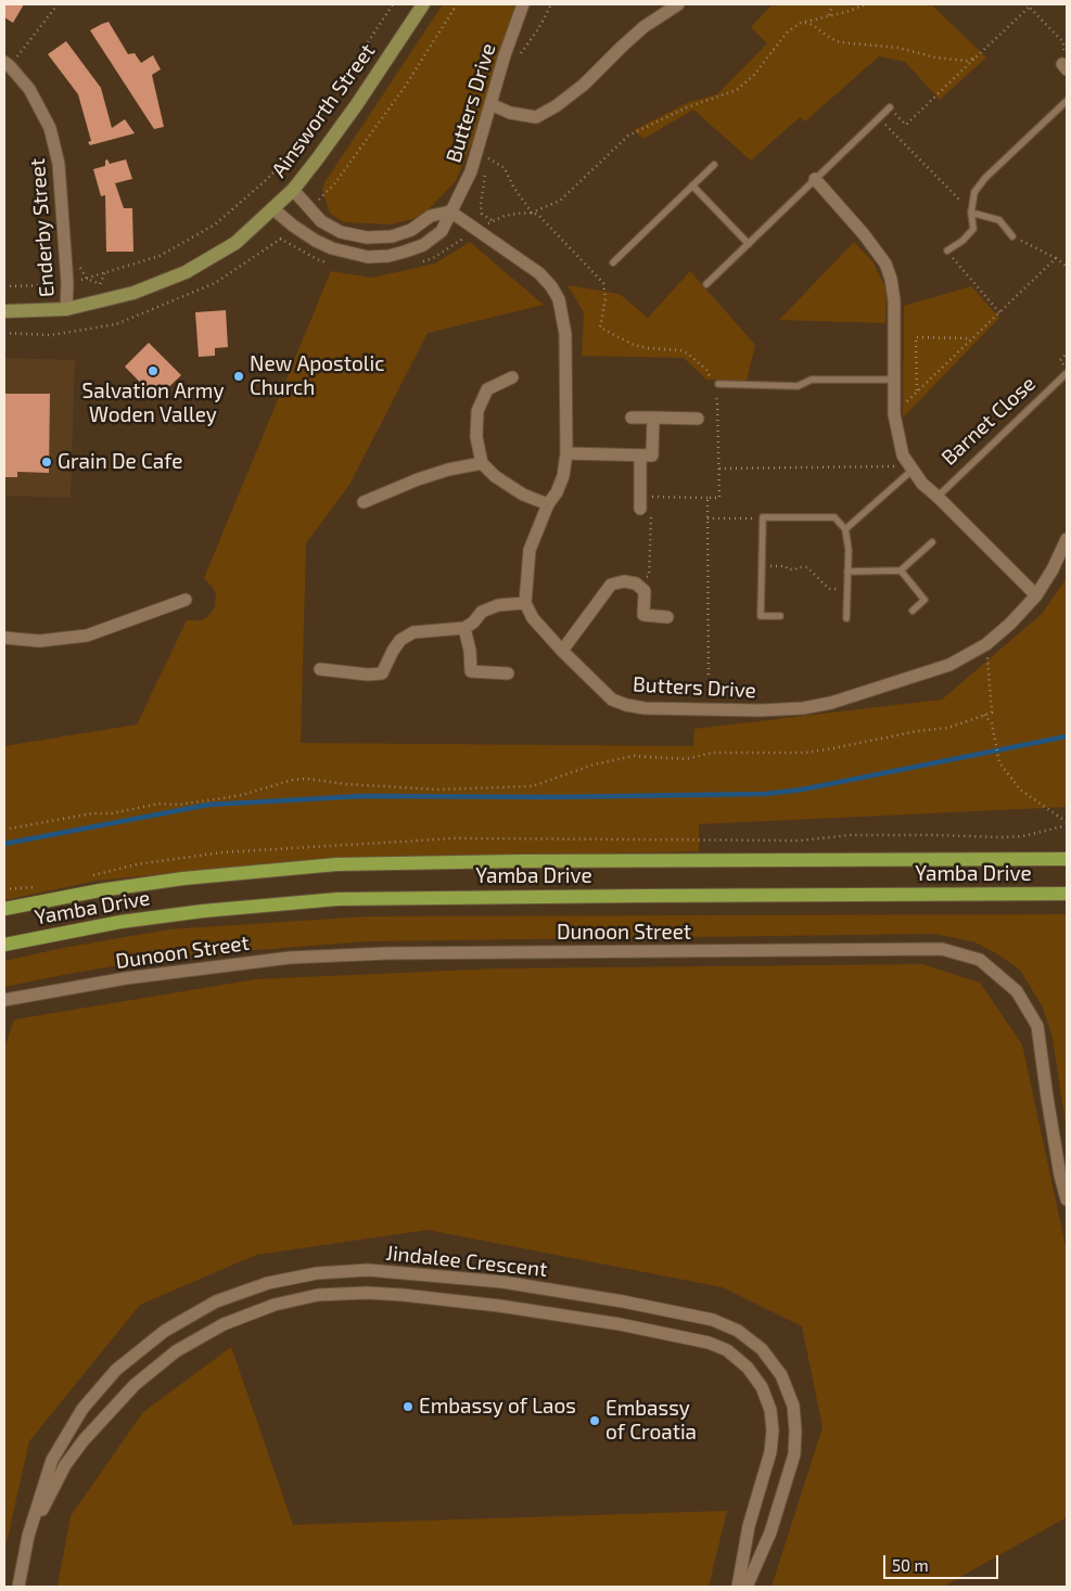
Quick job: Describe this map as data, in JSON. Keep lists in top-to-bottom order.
{
  "streets": {
    "main road": ["Yamba Drive"],
    "street": [
      "Butters Drive",
      "Ainsworth Street",
      "Enderby Street",
      "Barnet Close",
      "Dunoon Street",
      "Jindalee Crescent"
    ]
  },
  "crossings": [
    ["Butters Drive", "Ainsworth Street"],
    ["Butters Drive", "Barnet Close"],
    ["Ainsworth Street", "Enderby Street"]
  ],
  "places": [
    "Salvation Army Woden Valley",
    "New Apostolic Church",
    "Grain De Cafe",
    "Embassy of Laos",
    "Embassy of Croatia"
  ],
  "scale_bar": "50 m"
}
